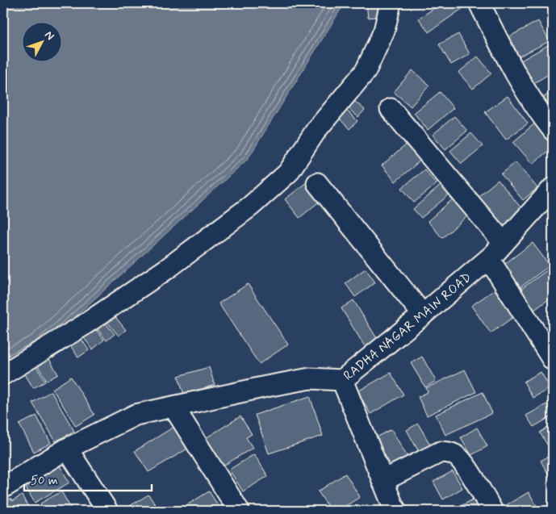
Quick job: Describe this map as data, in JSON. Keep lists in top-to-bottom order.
{
  "streets": {
    "street": ["RADHA NAGAR MAIN ROAD"]
  },
  "scale_bar": "50 m",
  "north": "top right"
}
